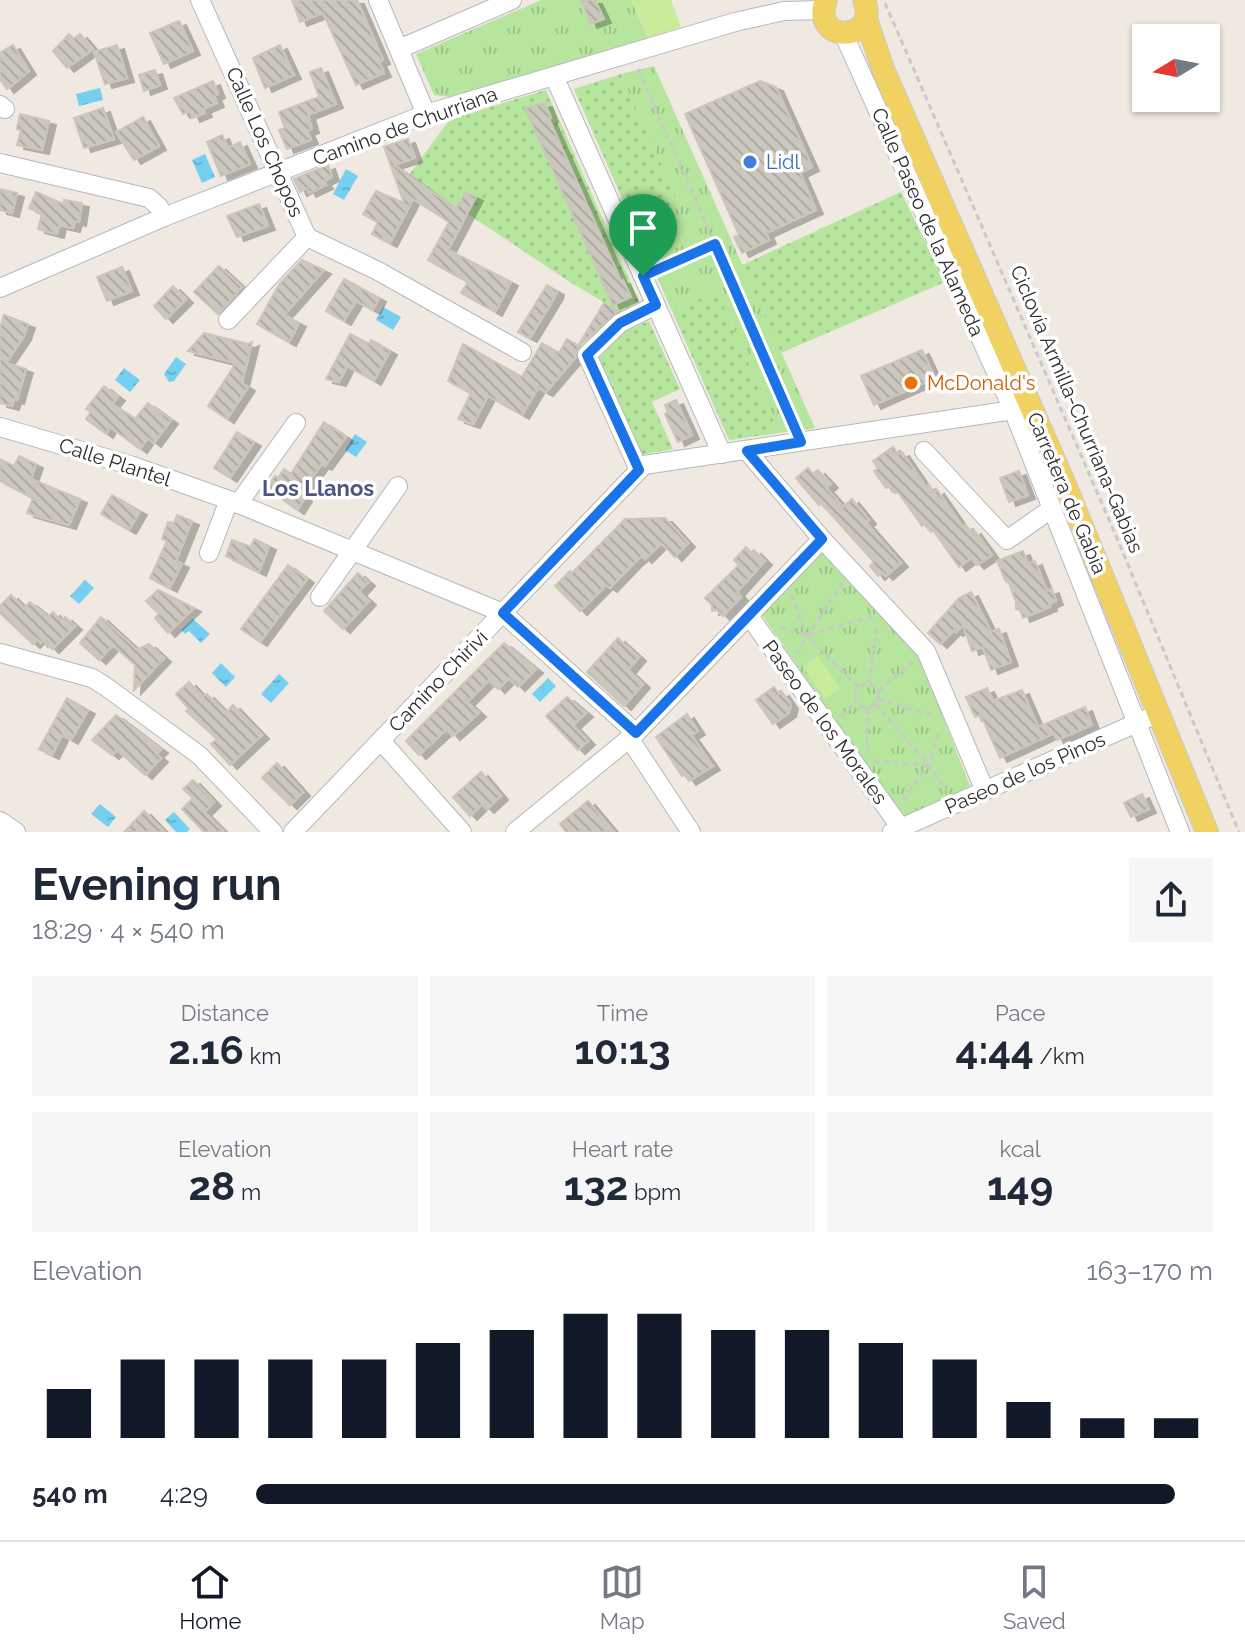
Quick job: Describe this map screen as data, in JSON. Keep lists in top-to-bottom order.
{
  "streets": {
    "main road": ["Carretera de Gabia"],
    "street": [
      "Camino de Churriana",
      "Calle Los Chopos",
      "Calle Paseo de la Alameda",
      "Calle Plantel",
      "Camino Chirivi",
      "Paseo de los Morales",
      "Paseo de los Pinos"
    ],
    "path": ["Ciclovía Armilla-Churriana-Gabias"]
  },
  "crossings": [
    ["Camino de Churriana", "Calle Los Chopos"],
    ["Calle Paseo de la Alameda", "Carretera de Gabia"],
    ["Calle Paseo de la Alameda", "Paseo de los Pinos"],
    ["Calle Plantel", "Camino Chirivi"],
    ["Carretera de Gabia", "Paseo de los Pinos"],
    ["Paseo de los Morales", "Paseo de los Pinos"]
  ],
  "districts": ["Los Llanos"],
  "places": ["Lidl", "McDonald's"],
  "north": "left",
  "page": {
    "heading": ["Evening run", "18:29 · 4 × 540 m"],
    "stats": [
      ["Distance", "2.16 km"],
      ["Time", "10:13"],
      ["Pace", "4:44 /km"],
      ["Elevation", "28 m"],
      ["Heart rate", "132 bpm"],
      ["kcal", "149"]
    ],
    "chart": ["Elevation", "163–170 m"],
    "list": [
      {
        "name": "540 m",
        "note": "4:29"
      }
    ],
    "tabs": ["Home", "Map", "Saved"]
  }
}
